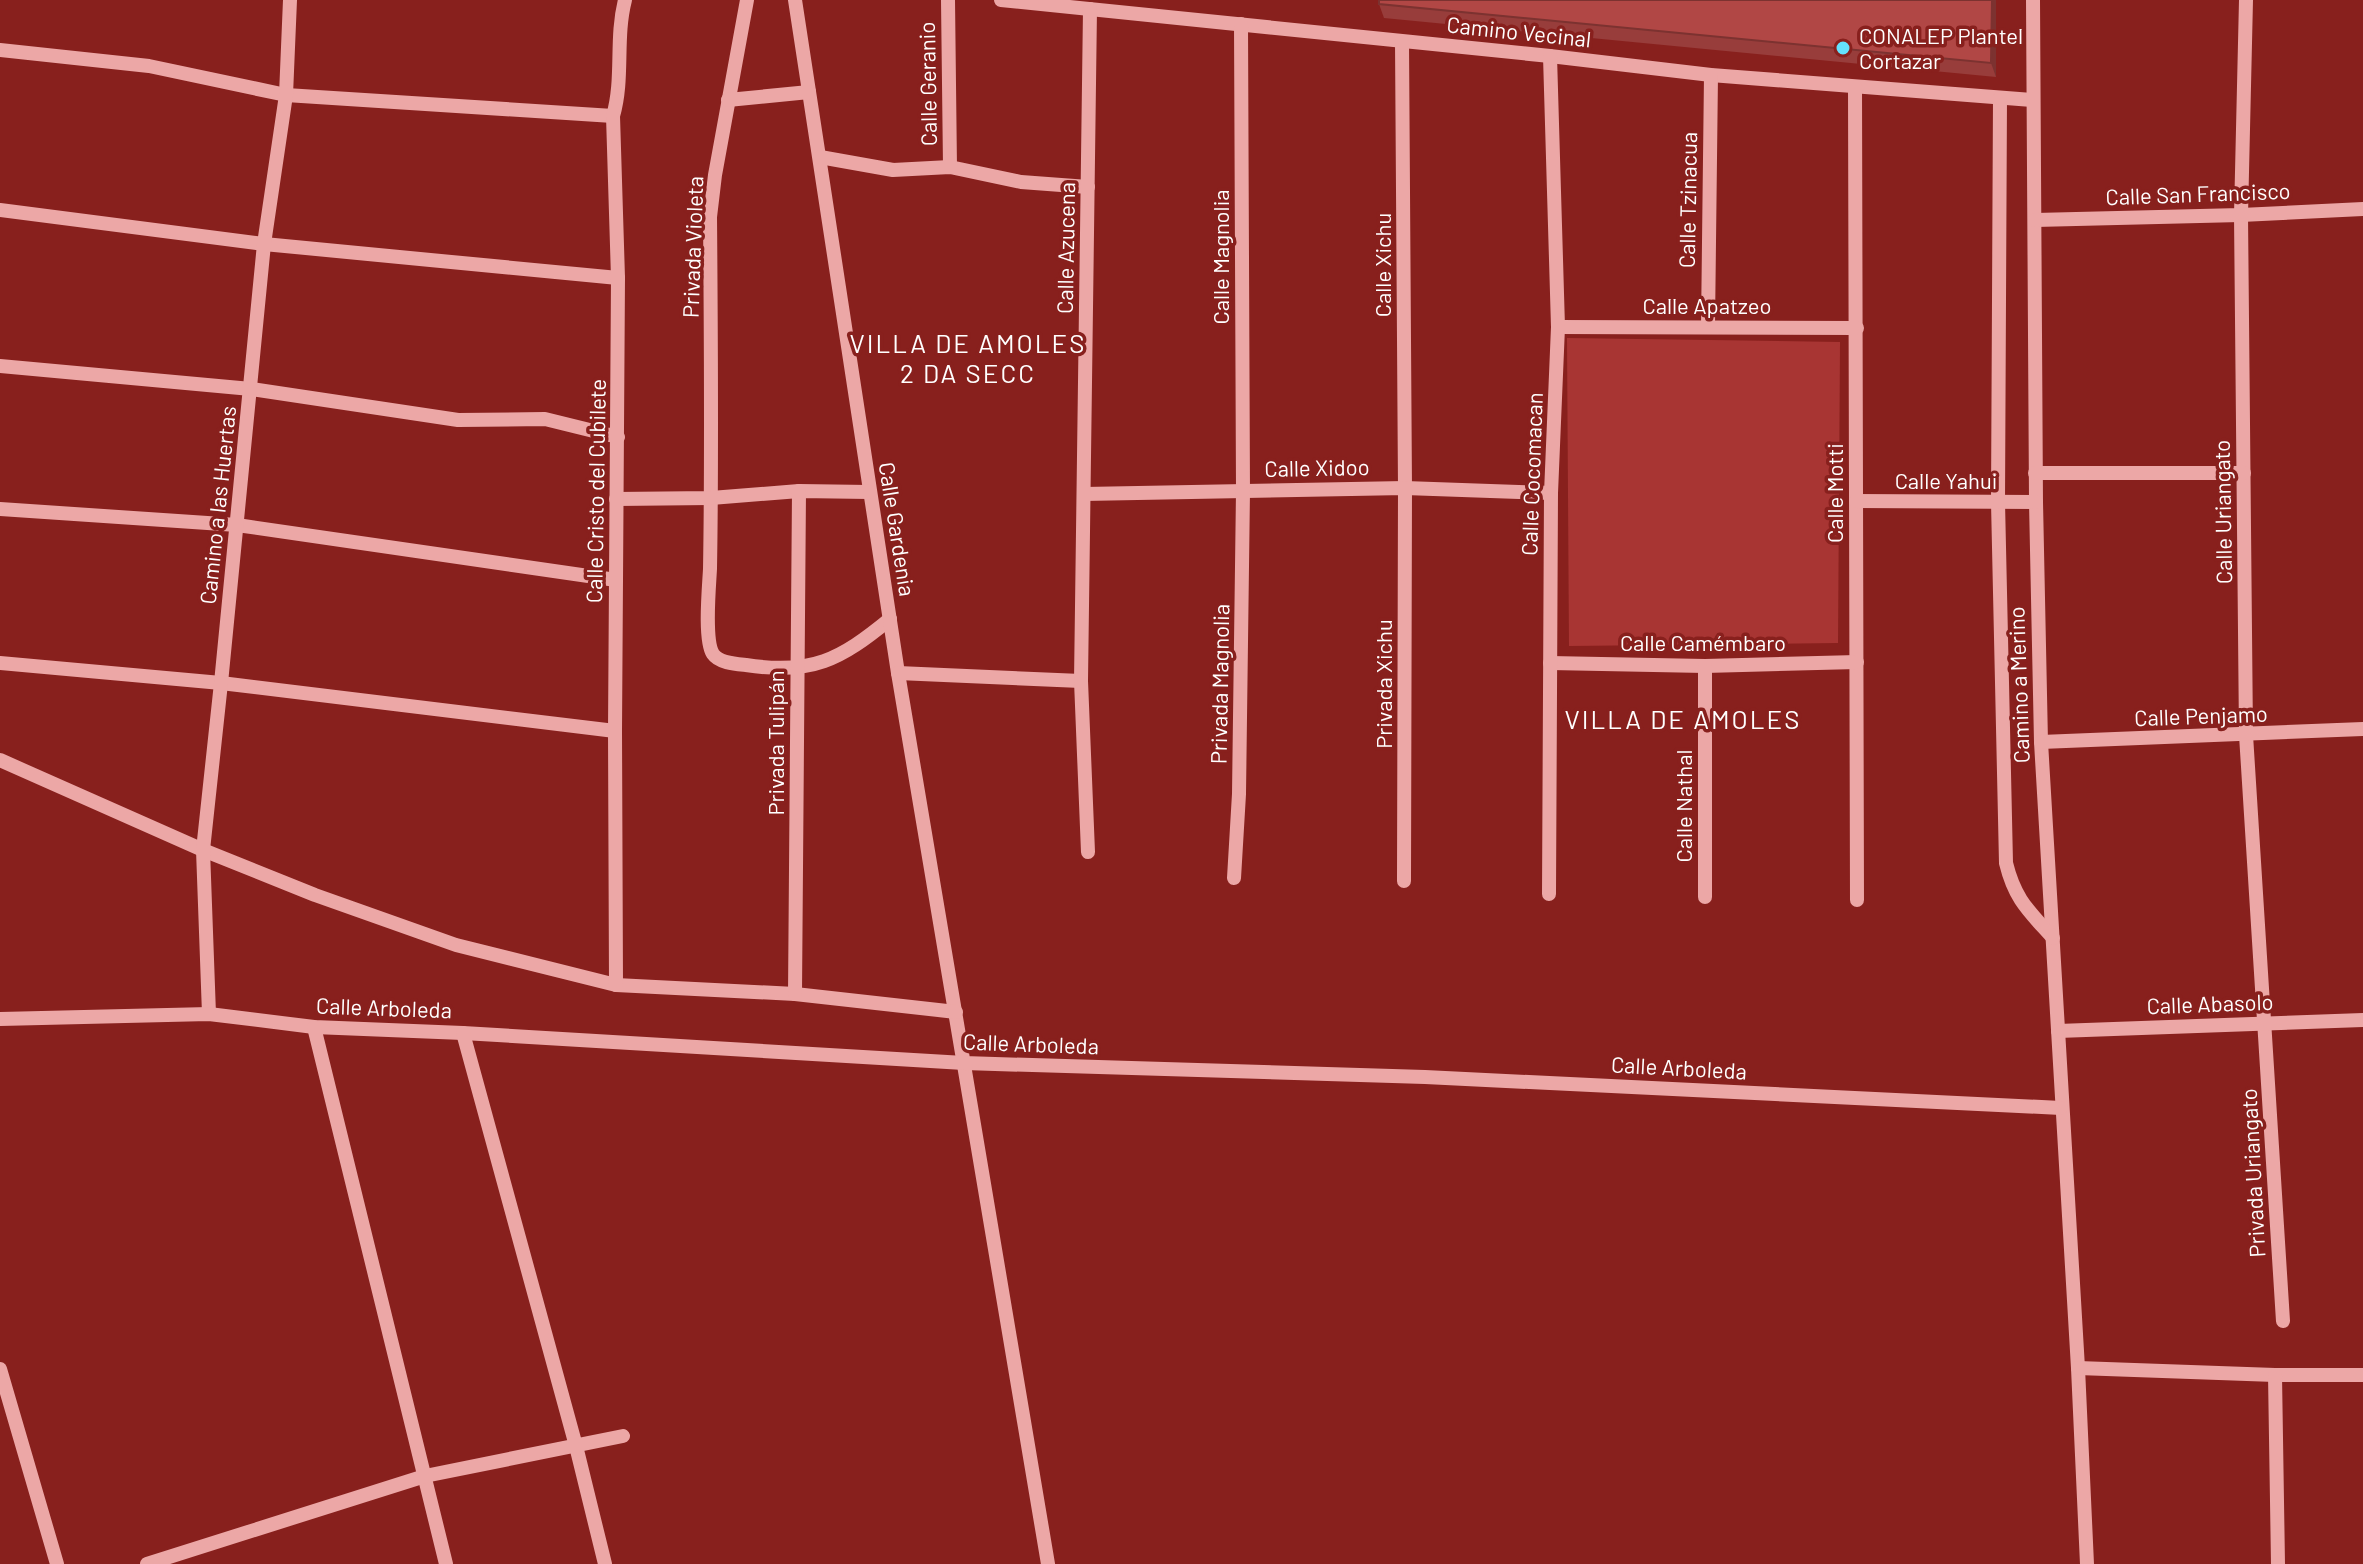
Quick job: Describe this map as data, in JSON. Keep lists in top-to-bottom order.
{
  "streets": {
    "street": [
      "Camino Vecinal",
      "Calle Geranio",
      "Calle San Francisco",
      "Calle Tzinacua",
      "Privada Violeta",
      "Calle Azucena",
      "Calle Magnolia",
      "Calle Xichu",
      "Calle Apatzeo",
      "Calle Xidoo",
      "Calle Cocomacan",
      "Calle Yahui",
      "Calle Cristo del Cubilete",
      "Calle Motti",
      "Camino a las Huertas",
      "Calle Uriangato",
      "Calle Gardenia",
      "Calle Camémbaro",
      "Privada Magnolia",
      "Privada Xichu",
      "Camino a Merino",
      "Calle Penjamo",
      "Privada Tulipán",
      "Calle Nathal",
      "Calle Abasolo",
      "Calle Arboleda",
      "Privada Uriangato"
    ]
  },
  "crossings": [
    ["Camino Vecinal", "Calle Tzinacua"],
    ["Camino Vecinal", "Calle Azucena"],
    ["Camino Vecinal", "Calle Magnolia"],
    ["Camino Vecinal", "Calle Xichu"],
    ["Camino Vecinal", "Calle Cocomacan"],
    ["Camino Vecinal", "Calle Motti"],
    ["Camino Vecinal", "Camino a Merino"],
    ["Calle San Francisco", "Calle Uriangato"],
    ["Calle San Francisco", "Camino a Merino"],
    ["Calle Tzinacua", "Calle Apatzeo"],
    ["Privada Violeta", "Privada Tulipán"],
    ["Calle Azucena", "Calle Xidoo"],
    ["Calle Magnolia", "Calle Xidoo"],
    ["Calle Magnolia", "Privada Magnolia"],
    ["Calle Xichu", "Calle Xidoo"],
    ["Calle Xichu", "Privada Xichu"],
    ["Calle Apatzeo", "Calle Cocomacan"],
    ["Calle Apatzeo", "Calle Motti"],
    ["Calle Xidoo", "Calle Cocomacan"],
    ["Calle Xidoo", "Privada Magnolia"],
    ["Calle Xidoo", "Privada Xichu"],
    ["Calle Cocomacan", "Calle Camémbaro"],
    ["Calle Yahui", "Calle Motti"],
    ["Calle Yahui", "Camino a Merino"],
    ["Calle Motti", "Calle Camémbaro"],
    ["Camino a las Huertas", "Calle Arboleda"],
    ["Calle Uriangato", "Calle Penjamo"],
    ["Calle Uriangato", "Calle Abasolo"],
    ["Calle Uriangato", "Privada Uriangato"],
    ["Calle Gardenia", "Calle Arboleda"],
    ["Calle Camémbaro", "Calle Nathal"],
    ["Camino a Merino", "Calle Penjamo"],
    ["Camino a Merino", "Calle Abasolo"],
    ["Camino a Merino", "Calle Arboleda"],
    ["Calle Abasolo", "Privada Uriangato"]
  ],
  "districts": ["VILLA DE AMOLES 2 DA SECC", "VILLA DE AMOLES"],
  "places": ["CONALEP Plantel Cortazar"]
}
